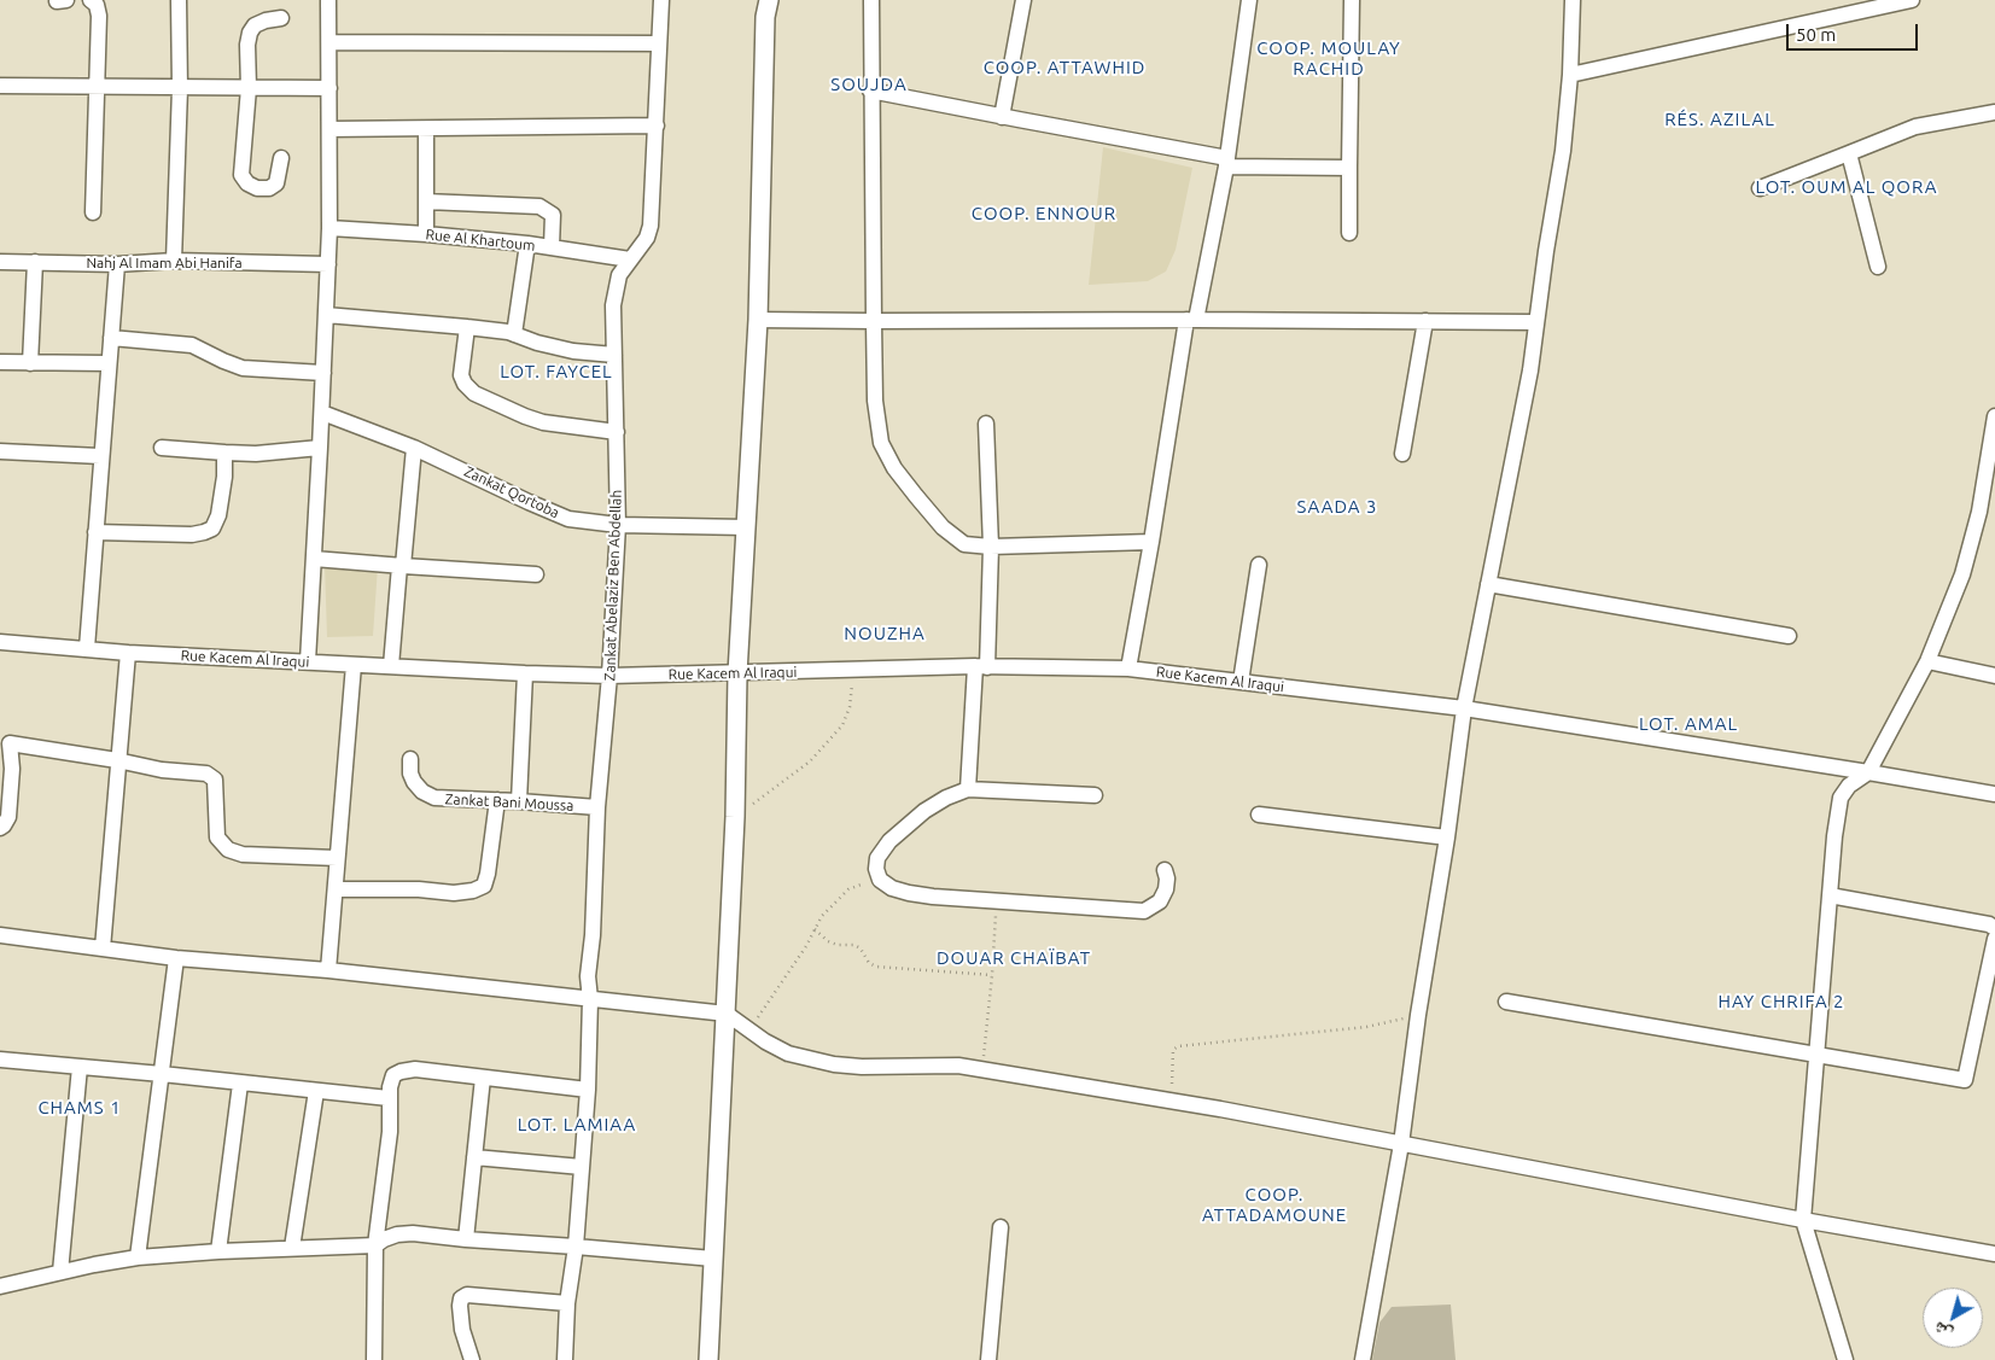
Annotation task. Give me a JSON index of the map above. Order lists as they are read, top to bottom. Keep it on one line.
{"streets":{"street":["Rue Al Khartoum","Nahj Al Imam Abi Hanifa","Zankat Qortoba","Zankat Abelaziz Ben Abdellah","Rue Kacem Al Iraqui","Zankat Bani Moussa"]},"crossings":[["Rue Al Khartoum","Zankat Abelaziz Ben Abdellah"],["Zankat Qortoba","Zankat Abelaziz Ben Abdellah"],["Zankat Abelaziz Ben Abdellah","Rue Kacem Al Iraqui"],["Zankat Abelaziz Ben Abdellah","Zankat Bani Moussa"]],"districts":["COOP. MOULAY RACHID","COOP. ATTAWHID","SOUJDA","RÉS. AZILAL","LOT. OUM AL QORA","COOP. ENNOUR","LOT. FAYCEL","SAADA 3","NOUZHA","LOT. AMAL","DOUAR CHAÏBAT","HAY CHRIFA 2","CHAMS 1","LOT. LAMIAA","COOP. ATTADAMOUNE"],"scale_bar":"50 m","north":"bottom left"}
